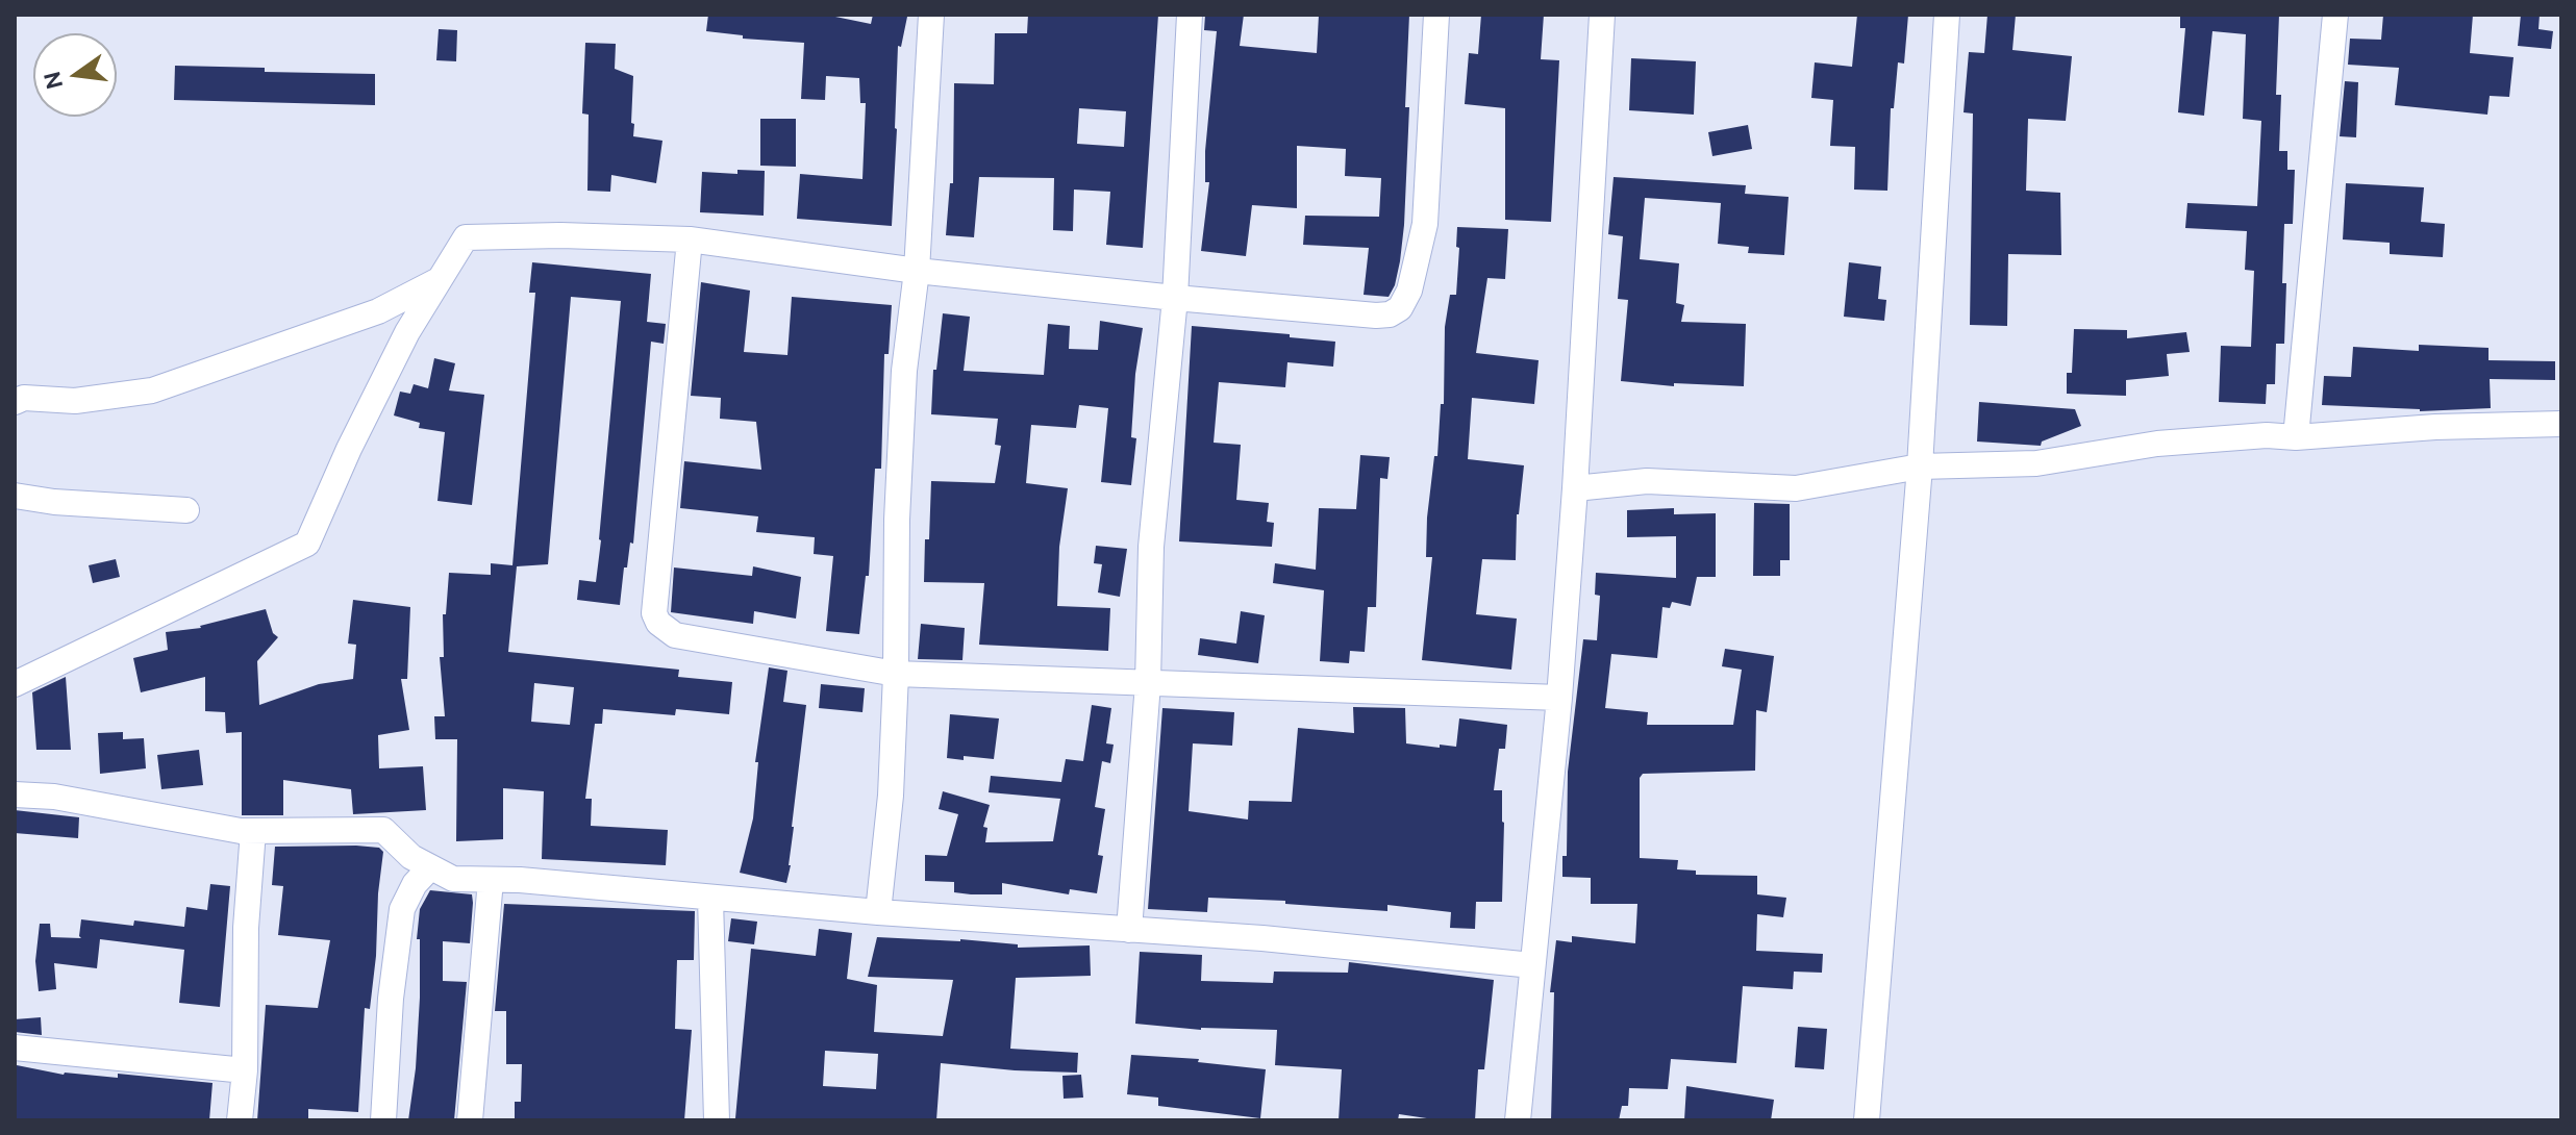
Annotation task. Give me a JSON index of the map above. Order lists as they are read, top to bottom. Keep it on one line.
{"north":"left"}
